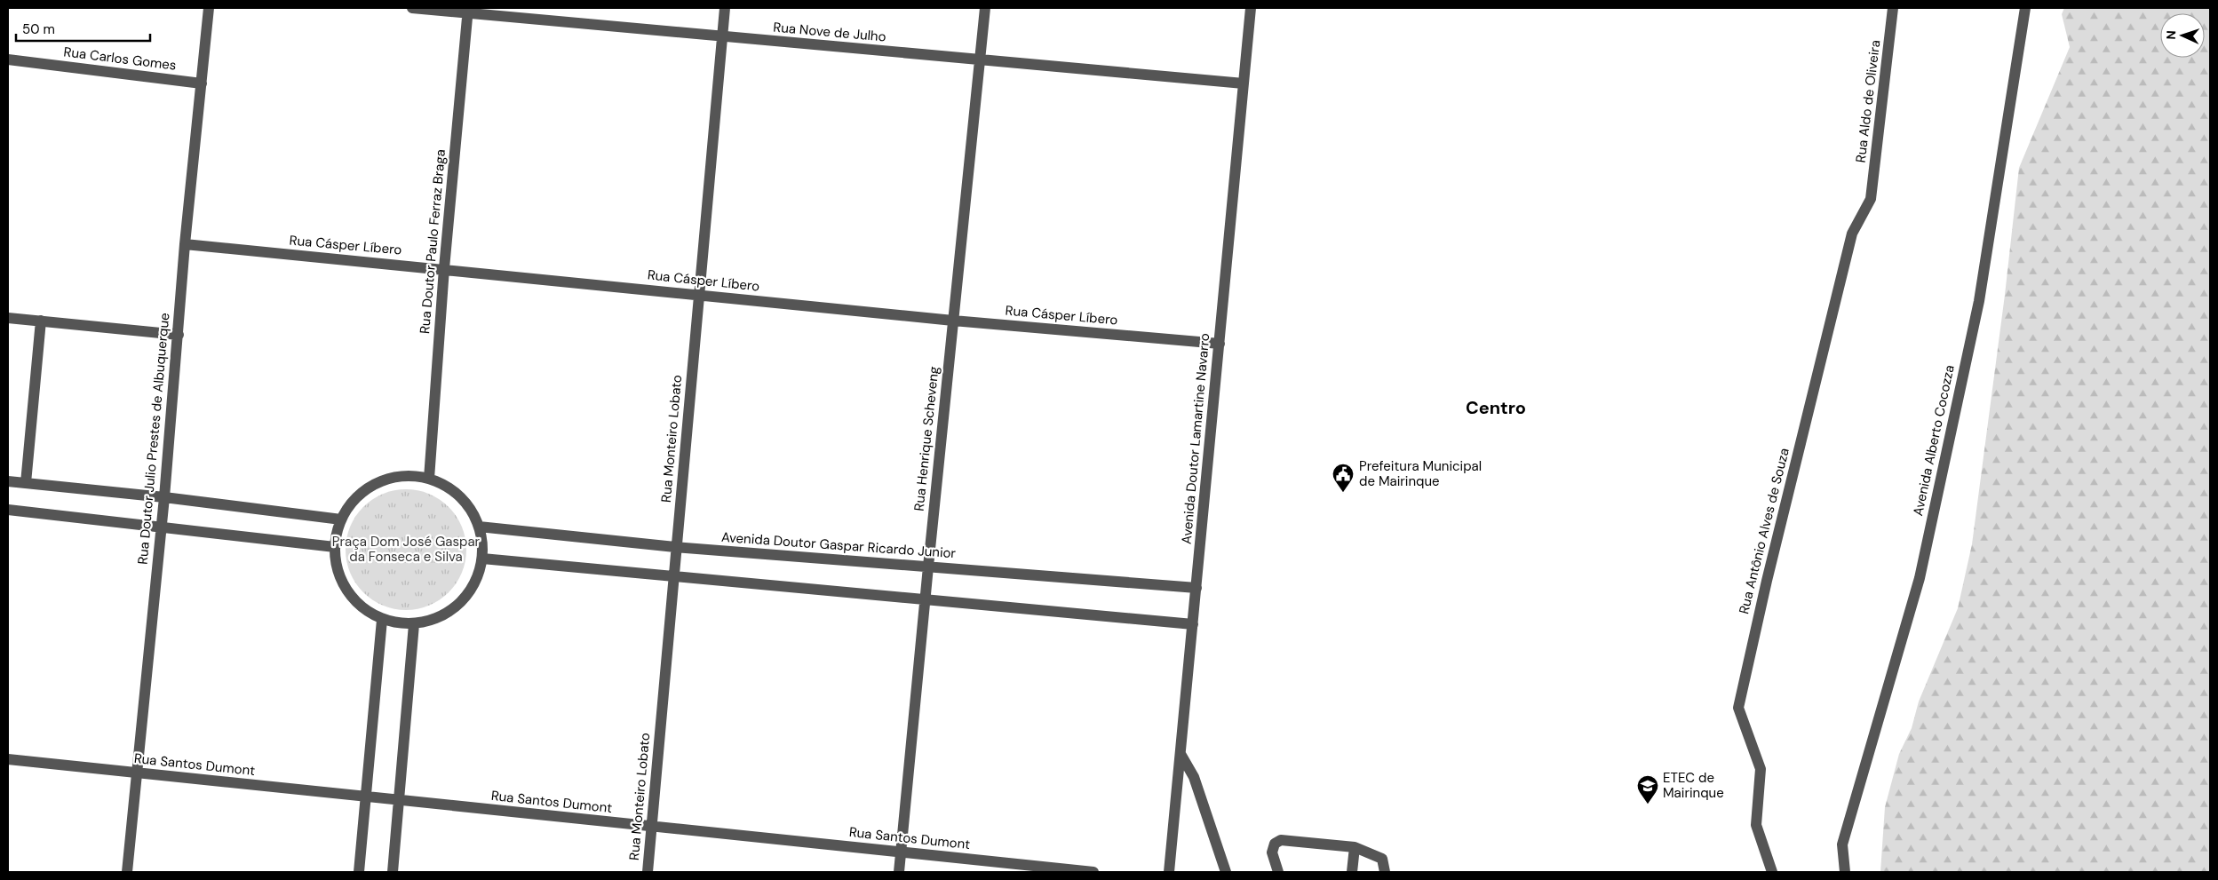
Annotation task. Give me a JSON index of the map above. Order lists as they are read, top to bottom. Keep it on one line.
{"streets":{"street":["Rua Nove de Julho","Rua Carlos Gomes","Rua Aldo de Oliveira","Rua Doutor Paulo Ferraz Braga","Rua Cásper Líbero","Rua Doutor Julio Prestes de Albuquerque","Rua Monteiro Lobato","Rua Henrique Scheveng","Avenida Doutor Lamartine Navarro","Avenida Alberto Cocozza","Rua Antônio Alves de Souza","Avenida Doutor Gaspar Ricardo Junior","Rua Santos Dumont"]},"crossings":[["Rua Nove de Julho","Rua Doutor Paulo Ferraz Braga"],["Rua Nove de Julho","Rua Monteiro Lobato"],["Rua Nove de Julho","Rua Henrique Scheveng"],["Rua Nove de Julho","Avenida Doutor Lamartine Navarro"],["Rua Carlos Gomes","Rua Doutor Julio Prestes de Albuquerque"],["Rua Aldo de Oliveira","Rua Antônio Alves de Souza"],["Rua Doutor Paulo Ferraz Braga","Rua Cásper Líbero"],["Rua Doutor Paulo Ferraz Braga","Avenida Doutor Gaspar Ricardo Junior"],["Rua Cásper Líbero","Rua Doutor Julio Prestes de Albuquerque"],["Rua Cásper Líbero","Rua Monteiro Lobato"],["Rua Cásper Líbero","Rua Henrique Scheveng"],["Rua Cásper Líbero","Avenida Doutor Lamartine Navarro"],["Rua Doutor Julio Prestes de Albuquerque","Rua Santos Dumont"],["Rua Monteiro Lobato","Avenida Doutor Gaspar Ricardo Junior"],["Rua Monteiro Lobato","Rua Santos Dumont"],["Rua Henrique Scheveng","Avenida Doutor Gaspar Ricardo Junior"],["Rua Henrique Scheveng","Rua Santos Dumont"],["Avenida Doutor Lamartine Navarro","Avenida Doutor Gaspar Ricardo Junior"]],"districts":["Centro"],"parks":["Praça Dom José Gaspar da Fonseca e Silva"],"places":{"public building":["Prefeitura Municipal de Mairinque"],"school or university":["ETEC de Mairinque"]},"scale_bar":"50 m","north":"left"}
